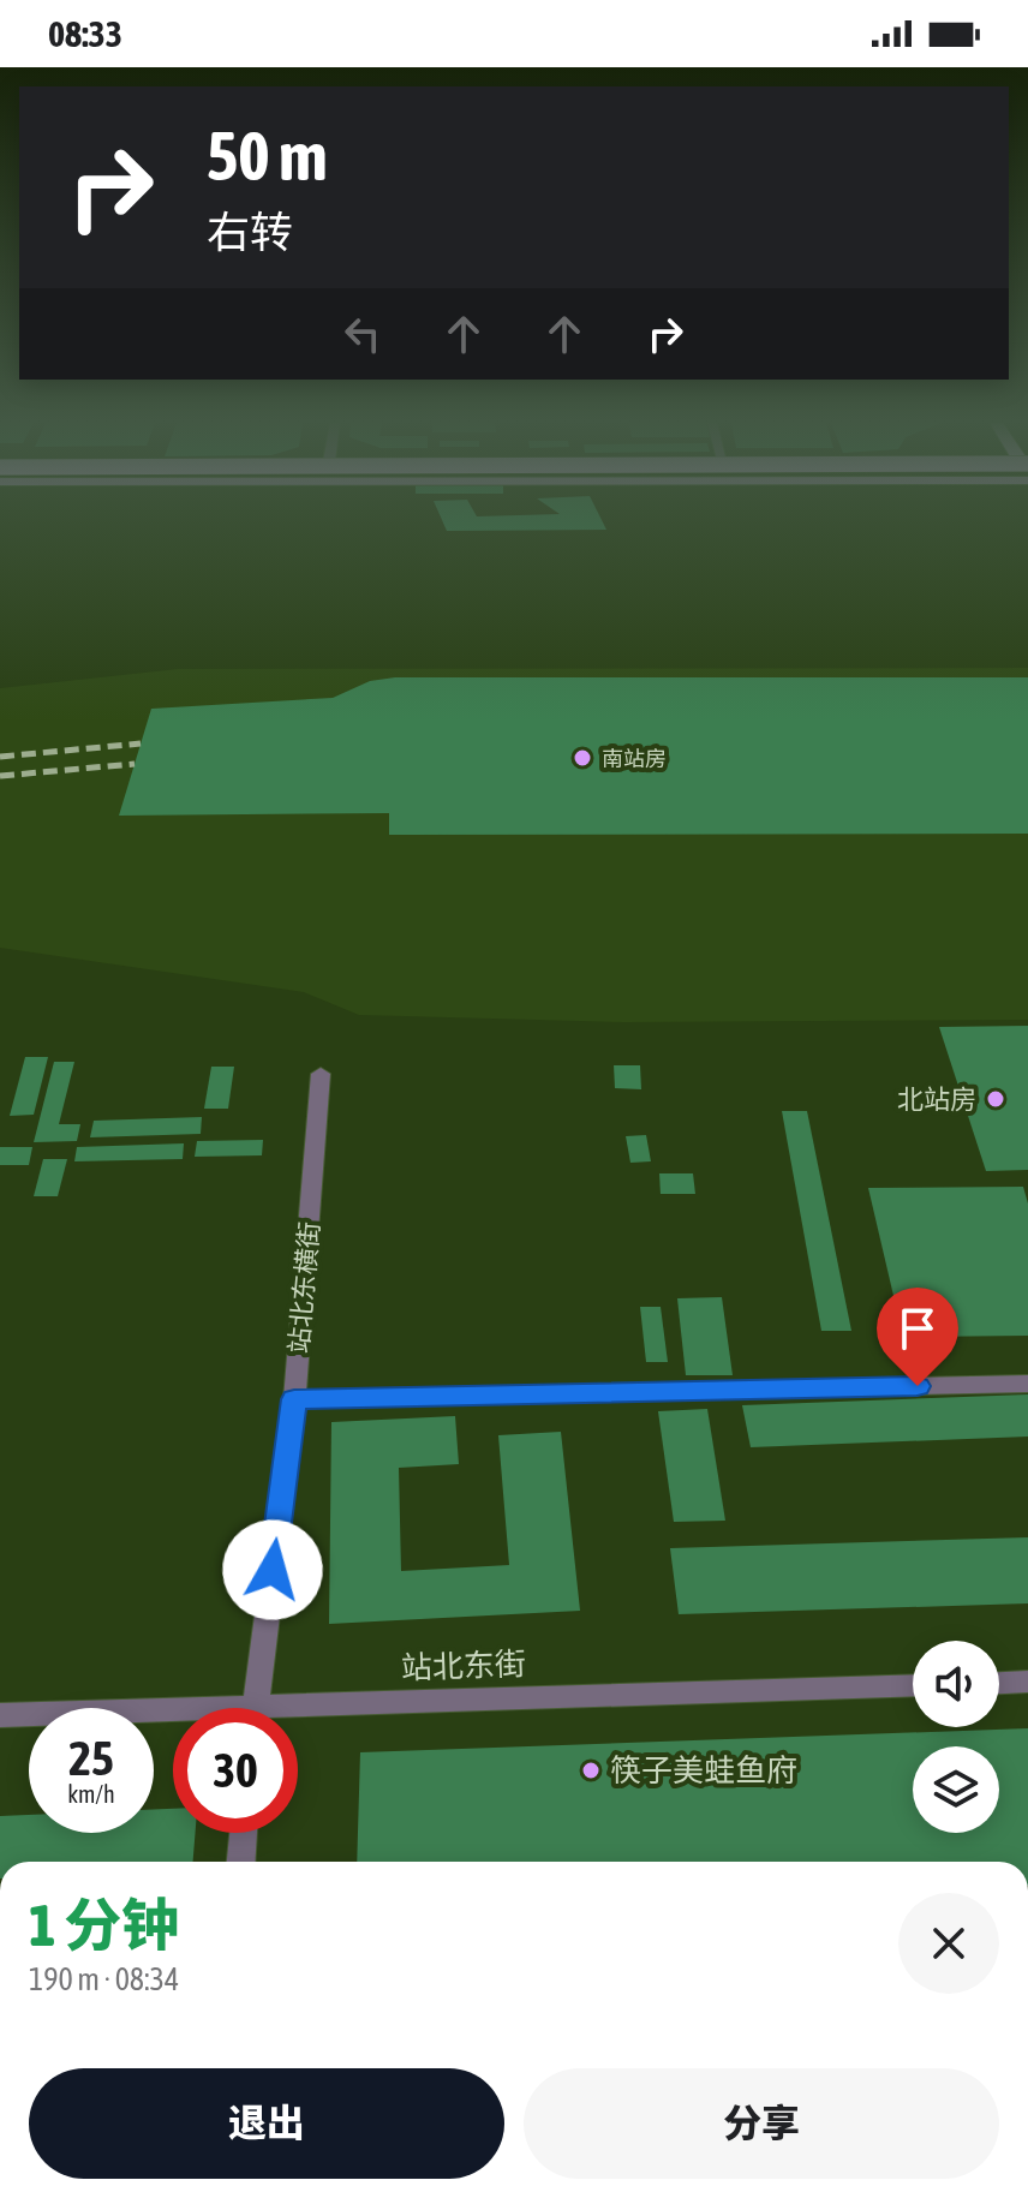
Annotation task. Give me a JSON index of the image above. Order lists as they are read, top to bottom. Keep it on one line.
{"streets":{"street":["站北东横街","站北东街"]},"places":["南站房","北站房","筷子美蛙鱼府"],"page":{"status":"08:33","turn":["50 m","右转"],"speed":"25 km/h","limit":"30","heading":["1 分钟","190 m · 08:34"],"buttons":["退出","分享"]}}
